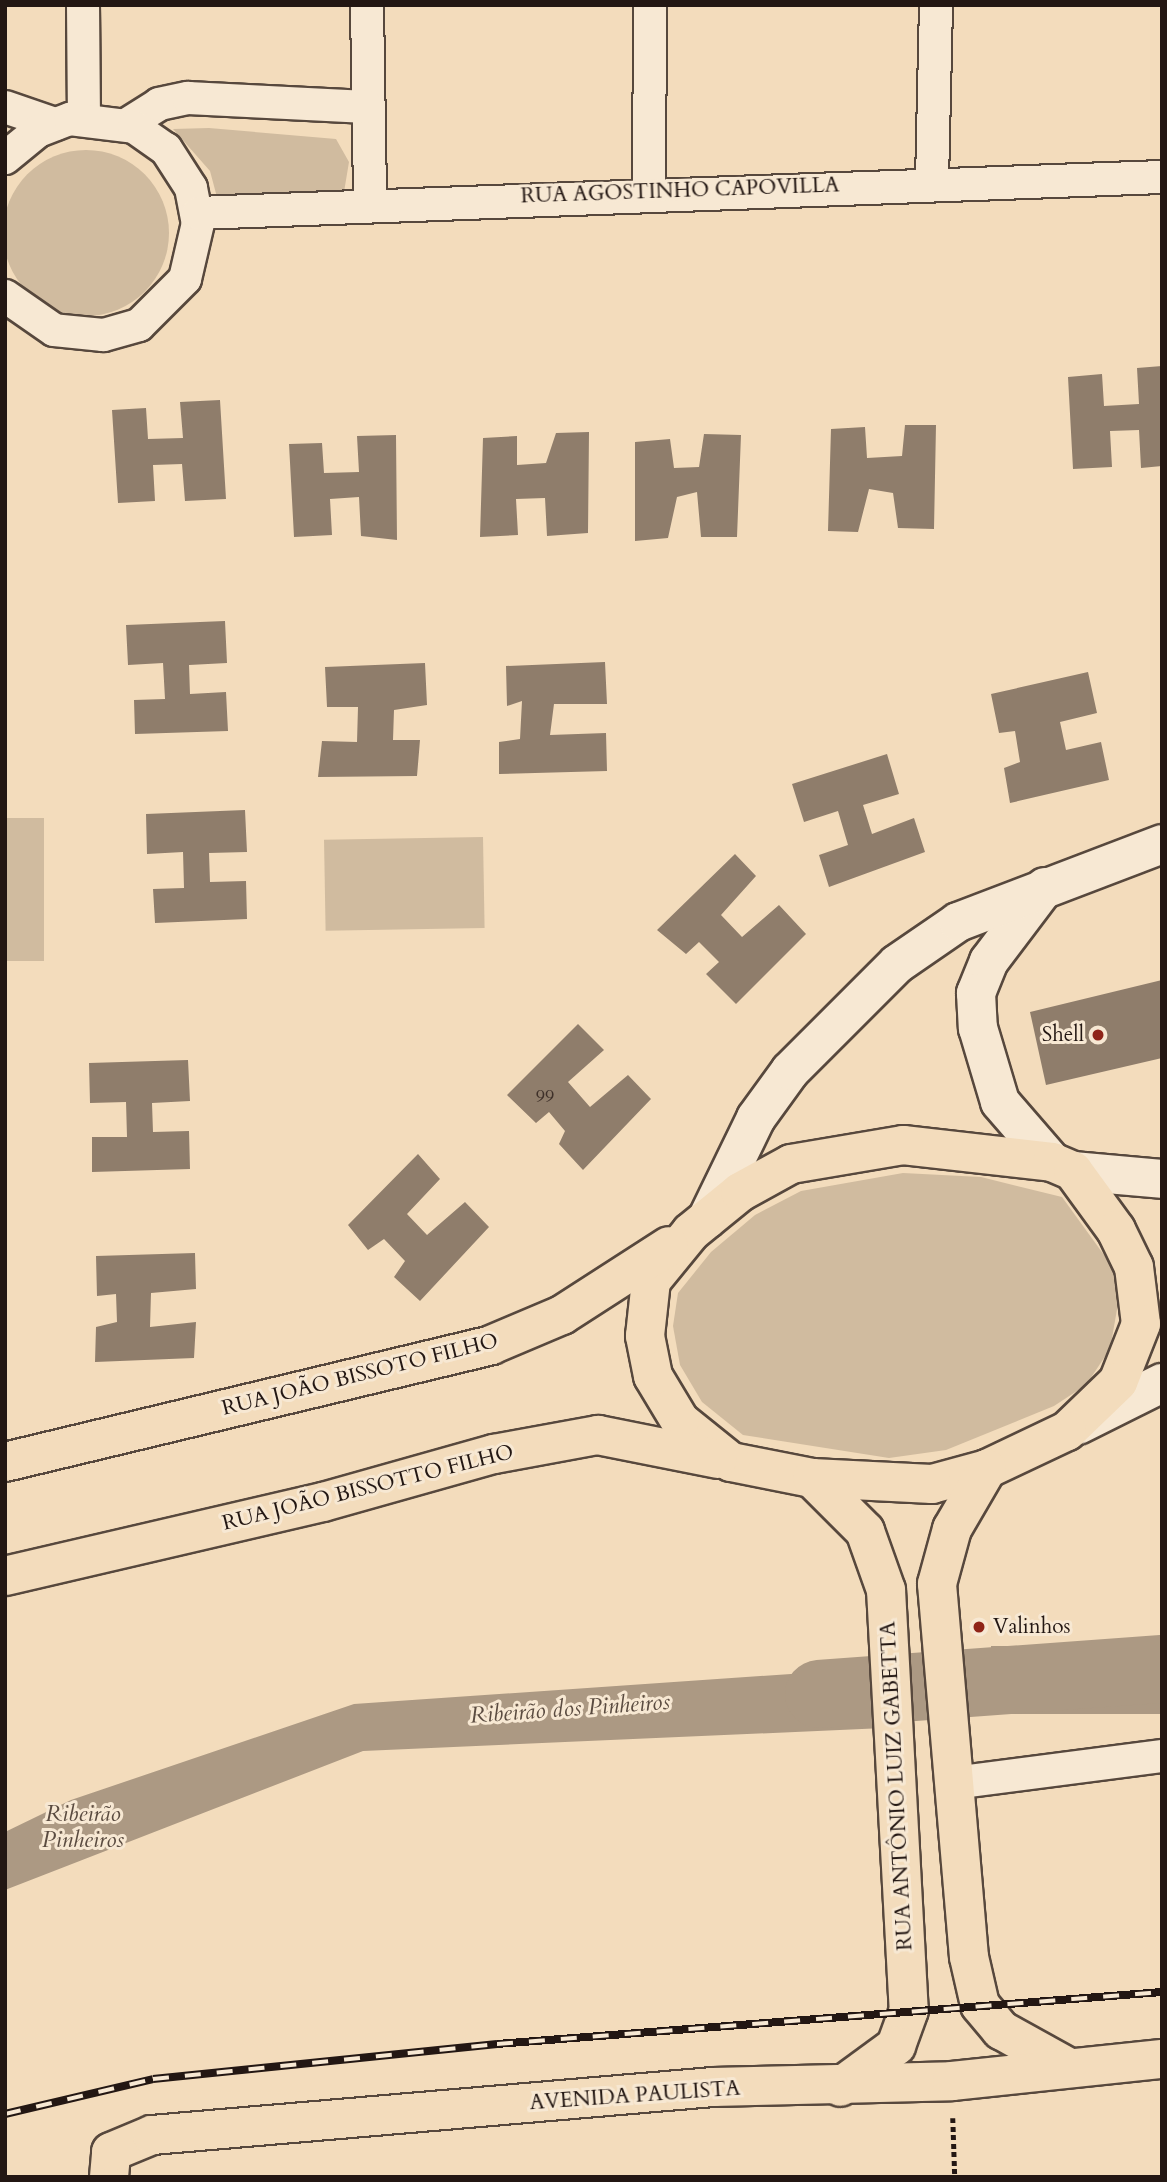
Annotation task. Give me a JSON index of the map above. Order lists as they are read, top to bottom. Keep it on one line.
{"streets":{"main road":["RUA JOÃO BISSOTO FILHO","RUA JOÃO BISSOTTO FILHO","RUA ANTÔNIO LUIZ GABETTA","AVENIDA PAULISTA"],"street":["RUA AGOSTINHO CAPOVILLA"]},"crossings":[["RUA JOÃO BISSOTO FILHO","RUA JOÃO BISSOTTO FILHO"],["RUA JOÃO BISSOTO FILHO","RUA ANTÔNIO LUIZ GABETTA"],["RUA ANTÔNIO LUIZ GABETTA","AVENIDA PAULISTA"]],"water":["Ribeirão dos Pinheiros","Ribeirão Pinheiros"],"places":["Shell","Valinhos"],"house_numbers":["99"]}
